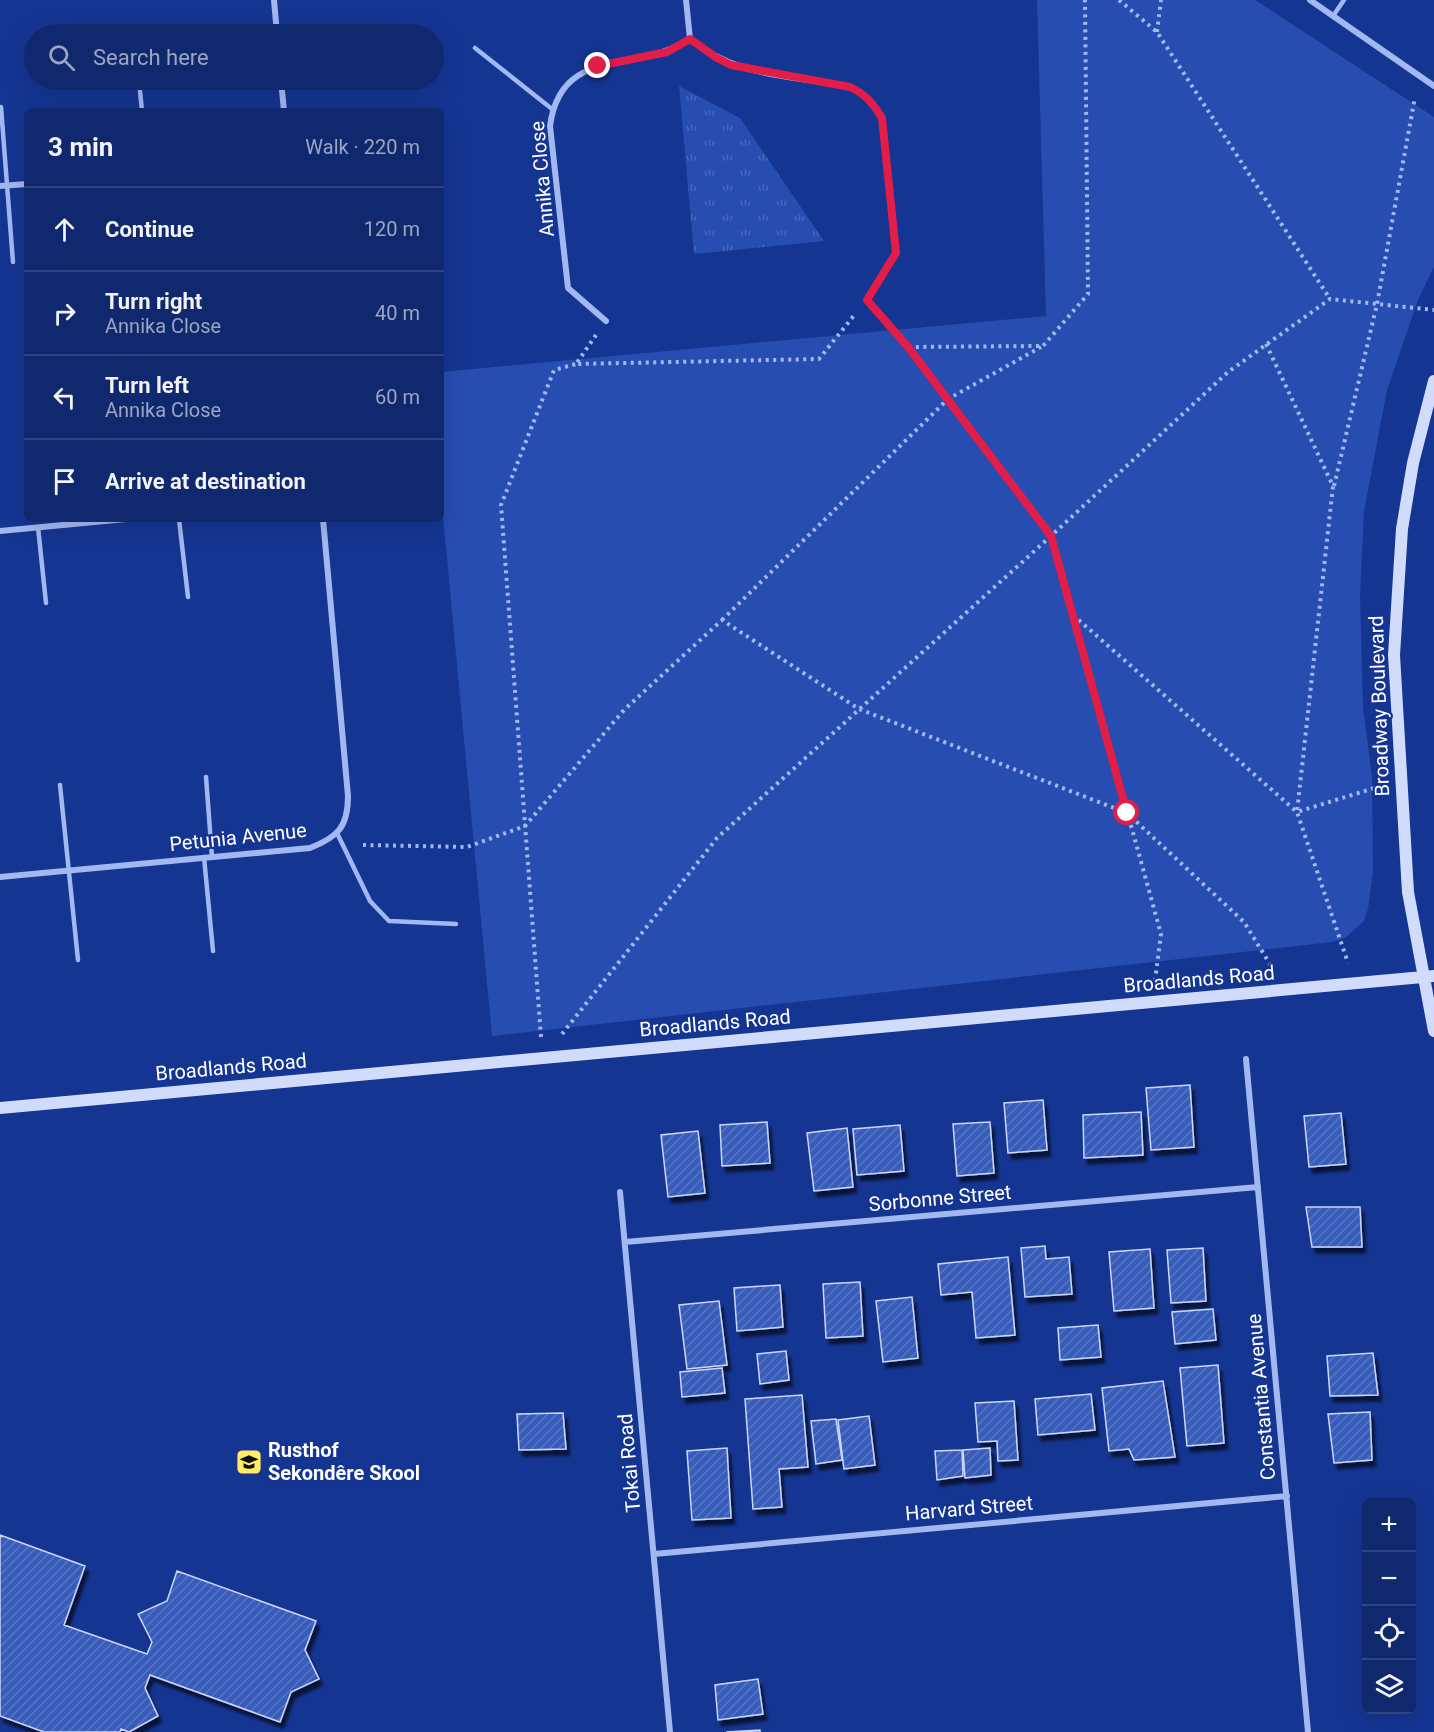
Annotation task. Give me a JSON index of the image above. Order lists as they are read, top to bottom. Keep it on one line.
{"streets":{"main road":["Broadway Boulevard","Broadlands Road"],"street":["Annika Close","Petunia Avenue","Sorbonne Street","Constantia Avenue","Tokai Road","Harvard Street"]},"crossings":[["Broadway Boulevard","Broadlands Road"],["Sorbonne Street","Constantia Avenue"],["Sorbonne Street","Tokai Road"],["Constantia Avenue","Harvard Street"],["Tokai Road","Harvard Street"]],"places":{"school or university":["Rusthof Sekondêre Skool"]},"page":{"search":"Search here","heading":["3 min","Walk · 220 m"],"list":[["Continue","120 m"],["Turn right","Annika Close","40 m"],["Turn left","Annika Close","60 m"],"Arrive at destination"],"map_buttons":["+","−"]}}
